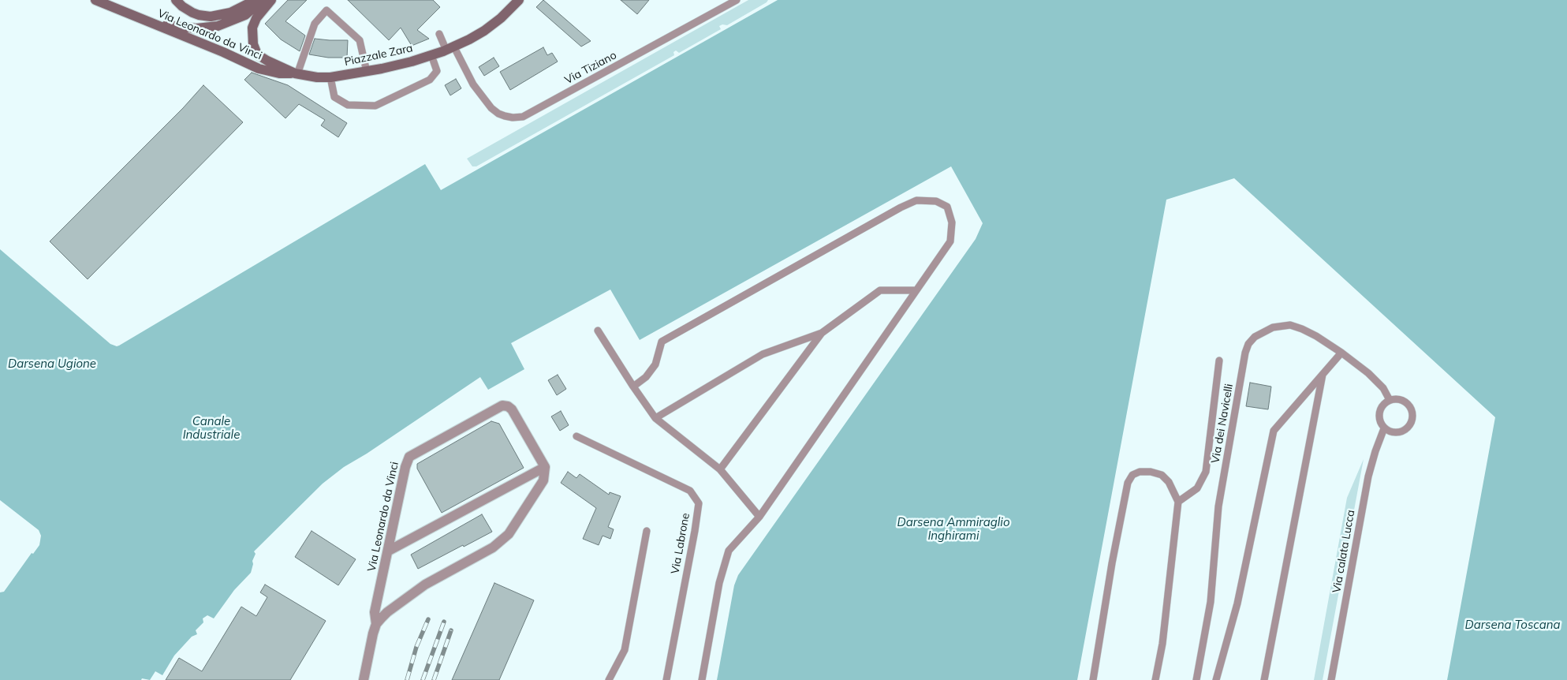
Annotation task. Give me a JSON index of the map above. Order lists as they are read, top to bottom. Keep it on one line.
{"streets":{"main road":["Via Leonardo da Vinci","Piazzale Zara"],"lane":["Via Tiziano","Via dei Navicelli","Via Labrone","Via calata Lucca"]},"crossings":[["Via Leonardo da Vinci","Piazzale Zara"],["Piazzale Zara","Via Tiziano"],["Via dei Navicelli","Via calata Lucca"]],"water":["Darsena Ugione","Canale Industriale","Darsena Ammiraglio Inghirami","Darsena Toscana"]}
